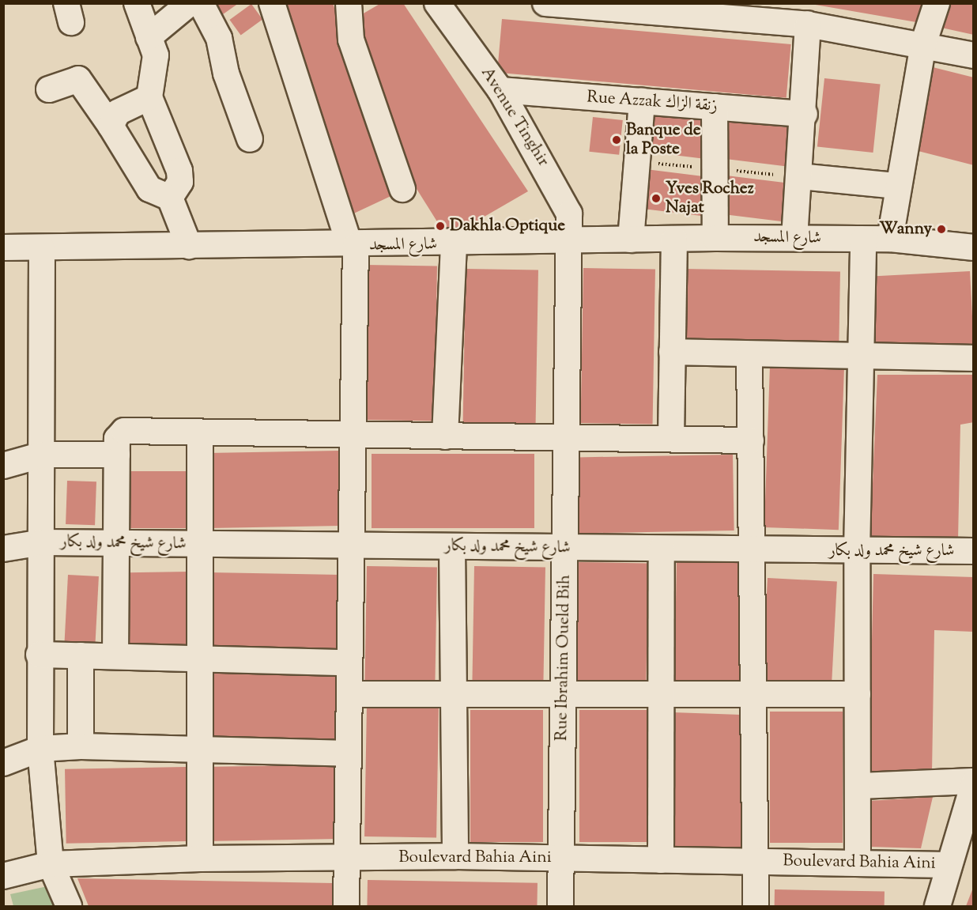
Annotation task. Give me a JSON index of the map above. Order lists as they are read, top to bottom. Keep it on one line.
{"streets":{"street":["Rue Azzak زنقة الزاك","Avenue Tinghir","شارع المسجد","شارع شيخ محمد ولد بكار","Rue Ibrahim Oueld Bih","Boulevard Bahia Aini"]},"crossings":[["Rue Azzak زنقة الزاك","Avenue Tinghir"],["Avenue Tinghir","شارع المسجد"],["Avenue Tinghir","Rue Ibrahim Oueld Bih"],["شارع المسجد","Rue Ibrahim Oueld Bih"],["شارع شيخ محمد ولد بكار","Rue Ibrahim Oueld Bih"],["Rue Ibrahim Oueld Bih","Boulevard Bahia Aini"]],"places":["Banque de la Poste","Yves Rochez Najat","Dakhla Optique","Wanny"]}
